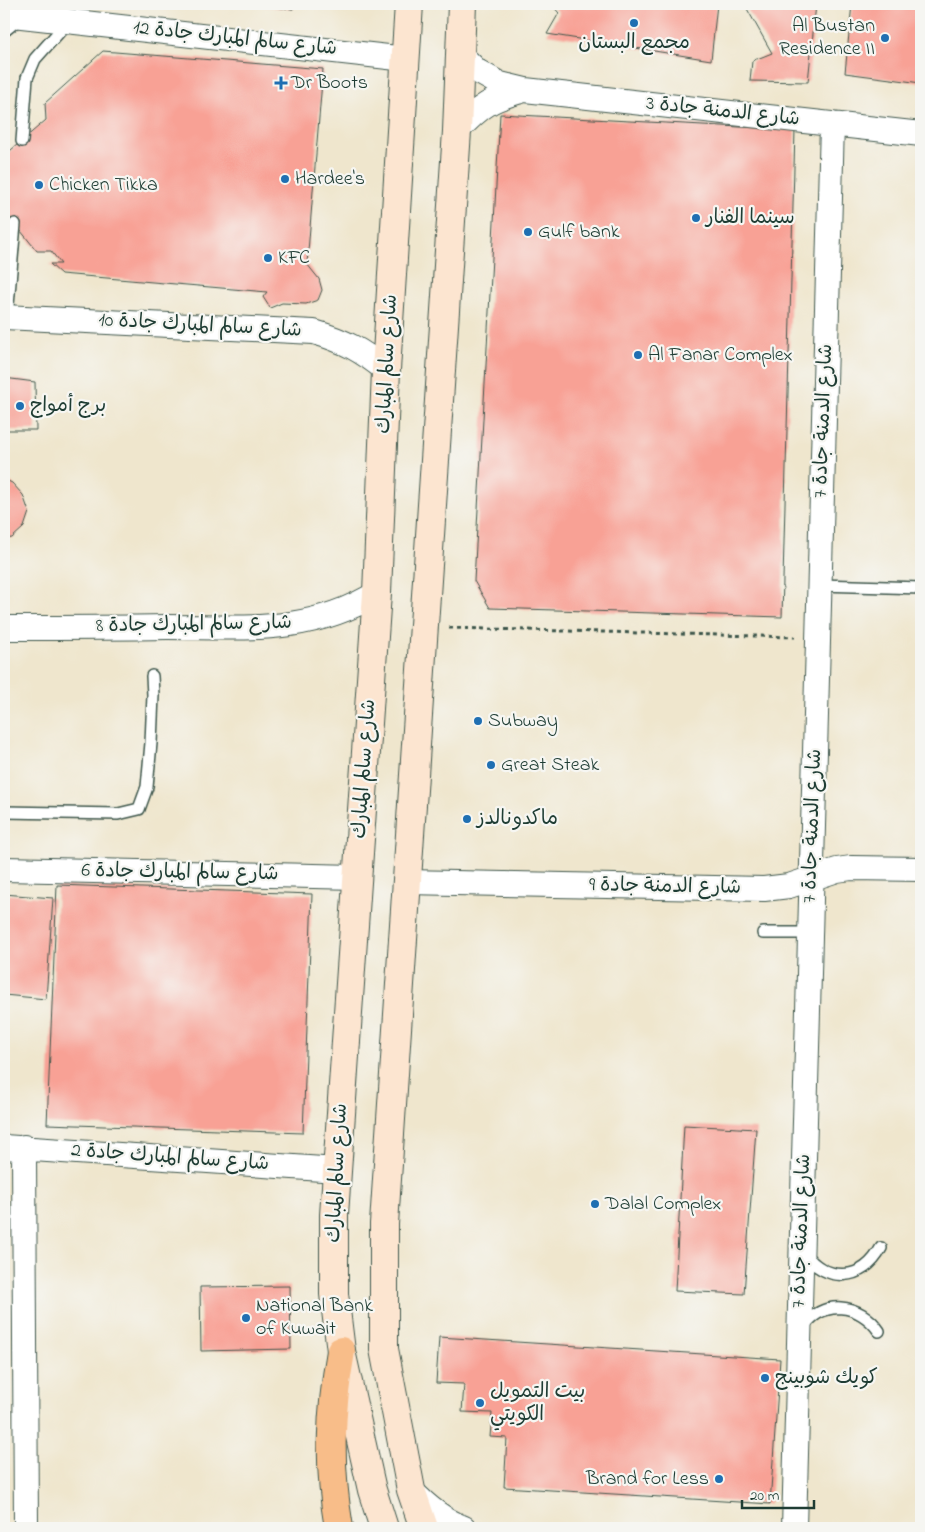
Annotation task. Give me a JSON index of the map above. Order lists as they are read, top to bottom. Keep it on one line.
{"streets":{"main road":["شارع سالم المبارك"],"street":["شارع سالم المبارك جادة 12","شارع الدمنة جادة 3","شارع سالم المبارك جادة 10","شارع الدمنة جادة 7","شارع سالم المبارك جادة 8","شارع سالم المبارك جادة 6","شارع الدمنة جادة 9","شارع سالم المبارك جادة 2"]},"crossings":[["شارع سالم المبارك جادة 12","شارع سالم المبارك"],["شارع الدمنة جادة 3","شارع الدمنة جادة 7"],["شارع سالم المبارك جادة 10","شارع سالم المبارك"],["شارع سالم المبارك","شارع سالم المبارك جادة 8"],["شارع سالم المبارك","شارع سالم المبارك جادة 6"],["شارع سالم المبارك","شارع سالم المبارك جادة 2"],["شارع الدمنة جادة 7","شارع الدمنة جادة 9"]],"places":{"other":["مجمع البستان","Al Bustan Residence II","Hardee's","Chicken Tikka","سينما الفنار","Gulf bank","KFC","Al Fanar Complex","برج أمواج","Subway","Great Steak","ماكدونالدز","Dalal Complex","National Bank of Kuwait","كويك شوبينج","بيت التمويل الكويتي","Brand for Less"],"health":["Dr Boots"]},"scale_bar":"20 m"}
